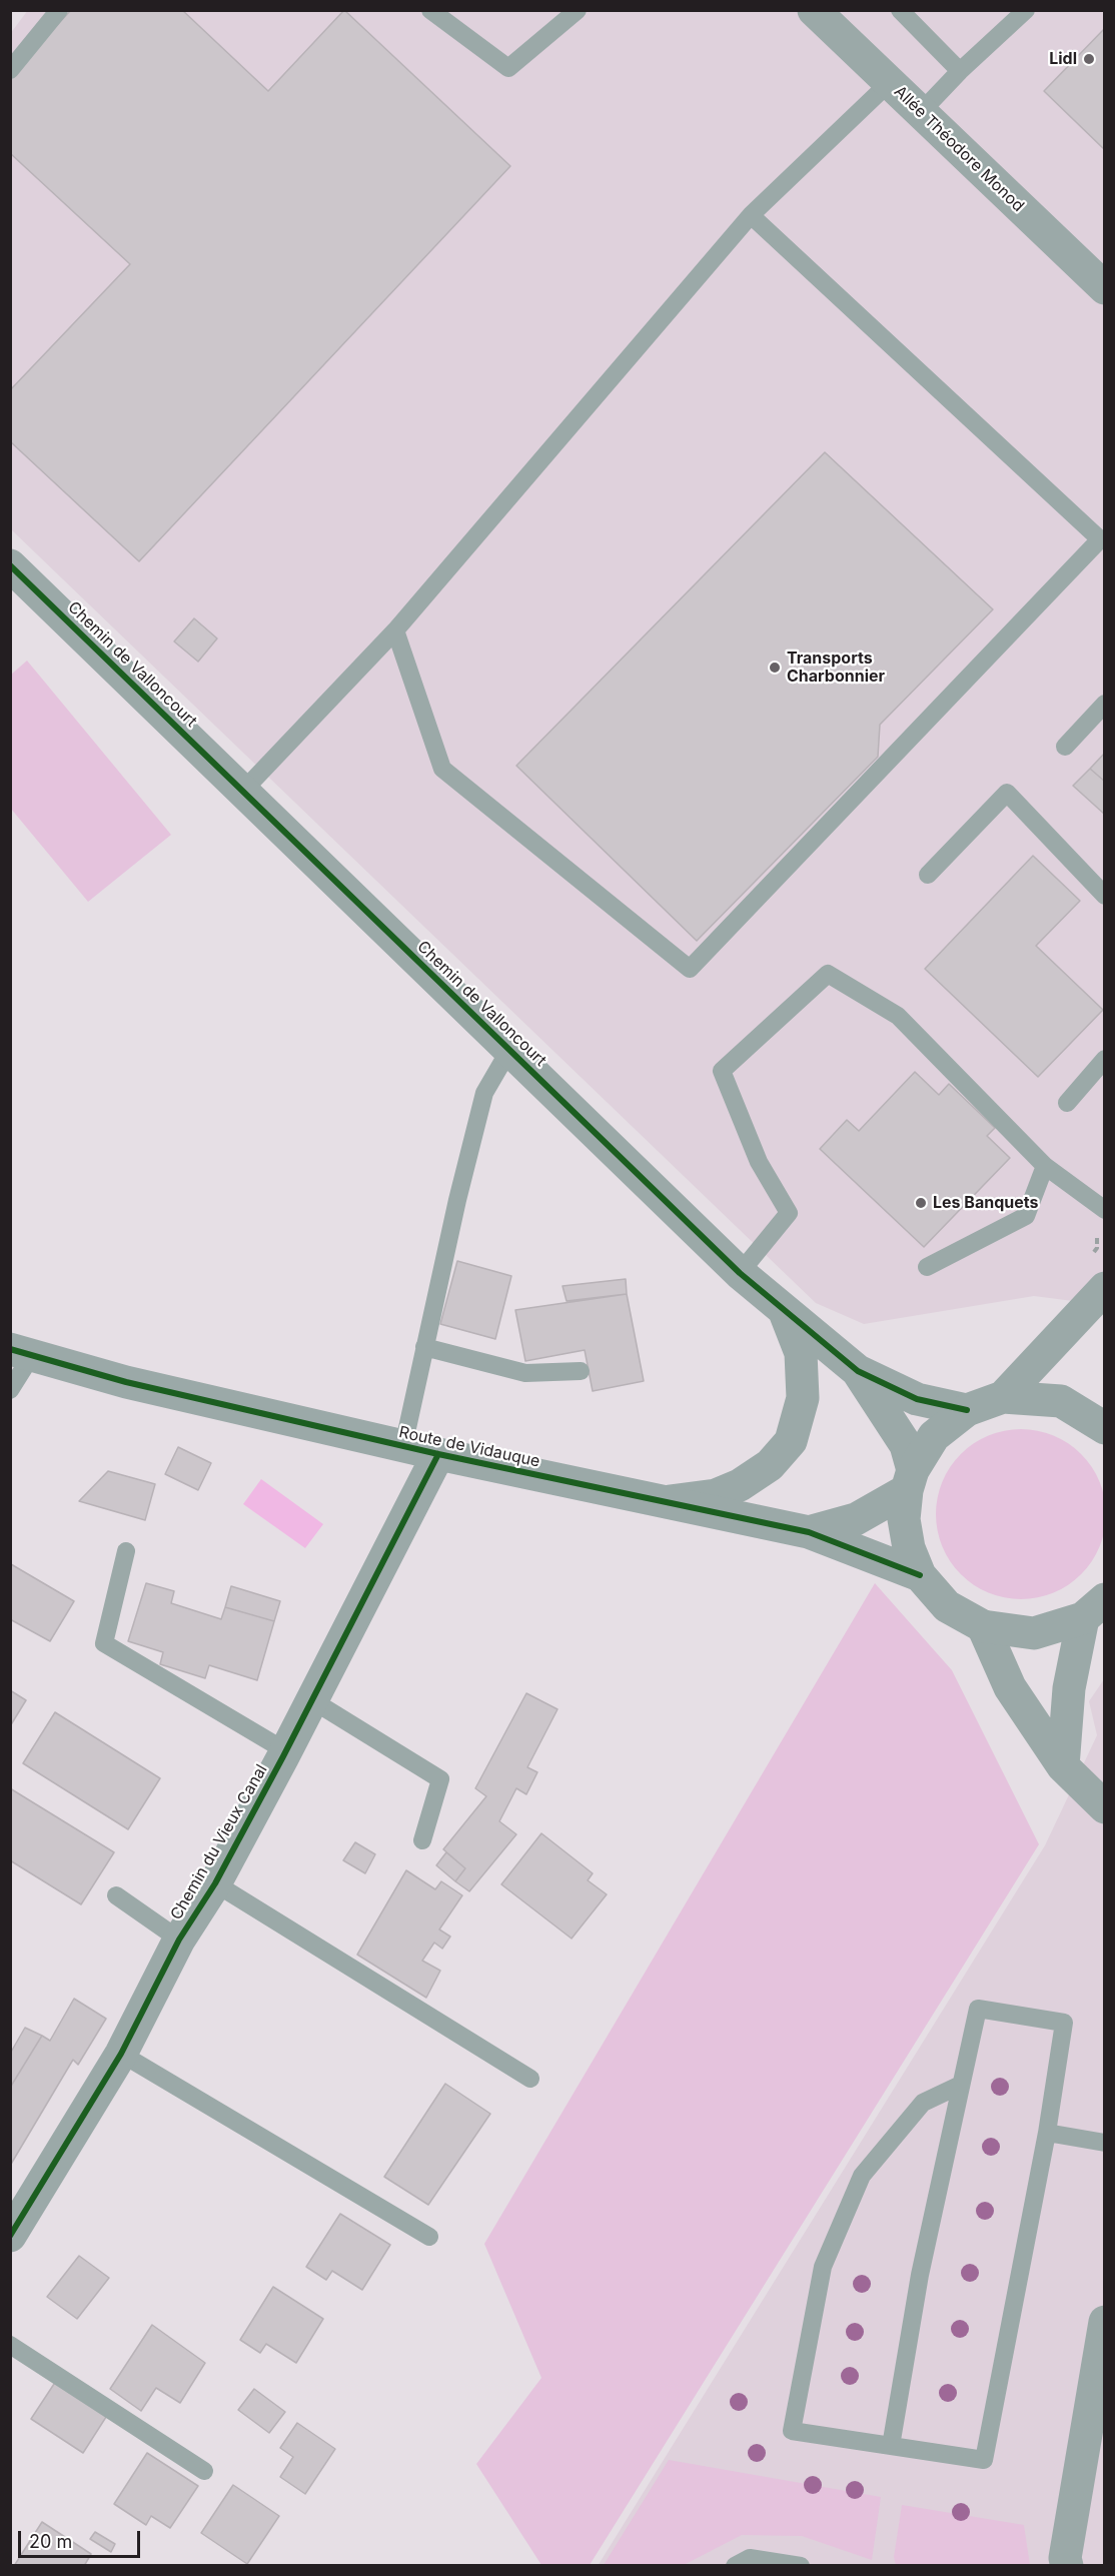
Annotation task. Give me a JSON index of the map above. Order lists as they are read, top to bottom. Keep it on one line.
{"streets":{"street":["Allée Théodore Monod","Chemin de Valloncourt","Route de Vidauque","Chemin du Vieux Canal"]},"crossings":[["Chemin de Valloncourt","Route de Vidauque"],["Route de Vidauque","Chemin du Vieux Canal"]],"places":["Lidl","Transports Charbonnier","Les Banquets"],"scale_bar":"20 m"}
